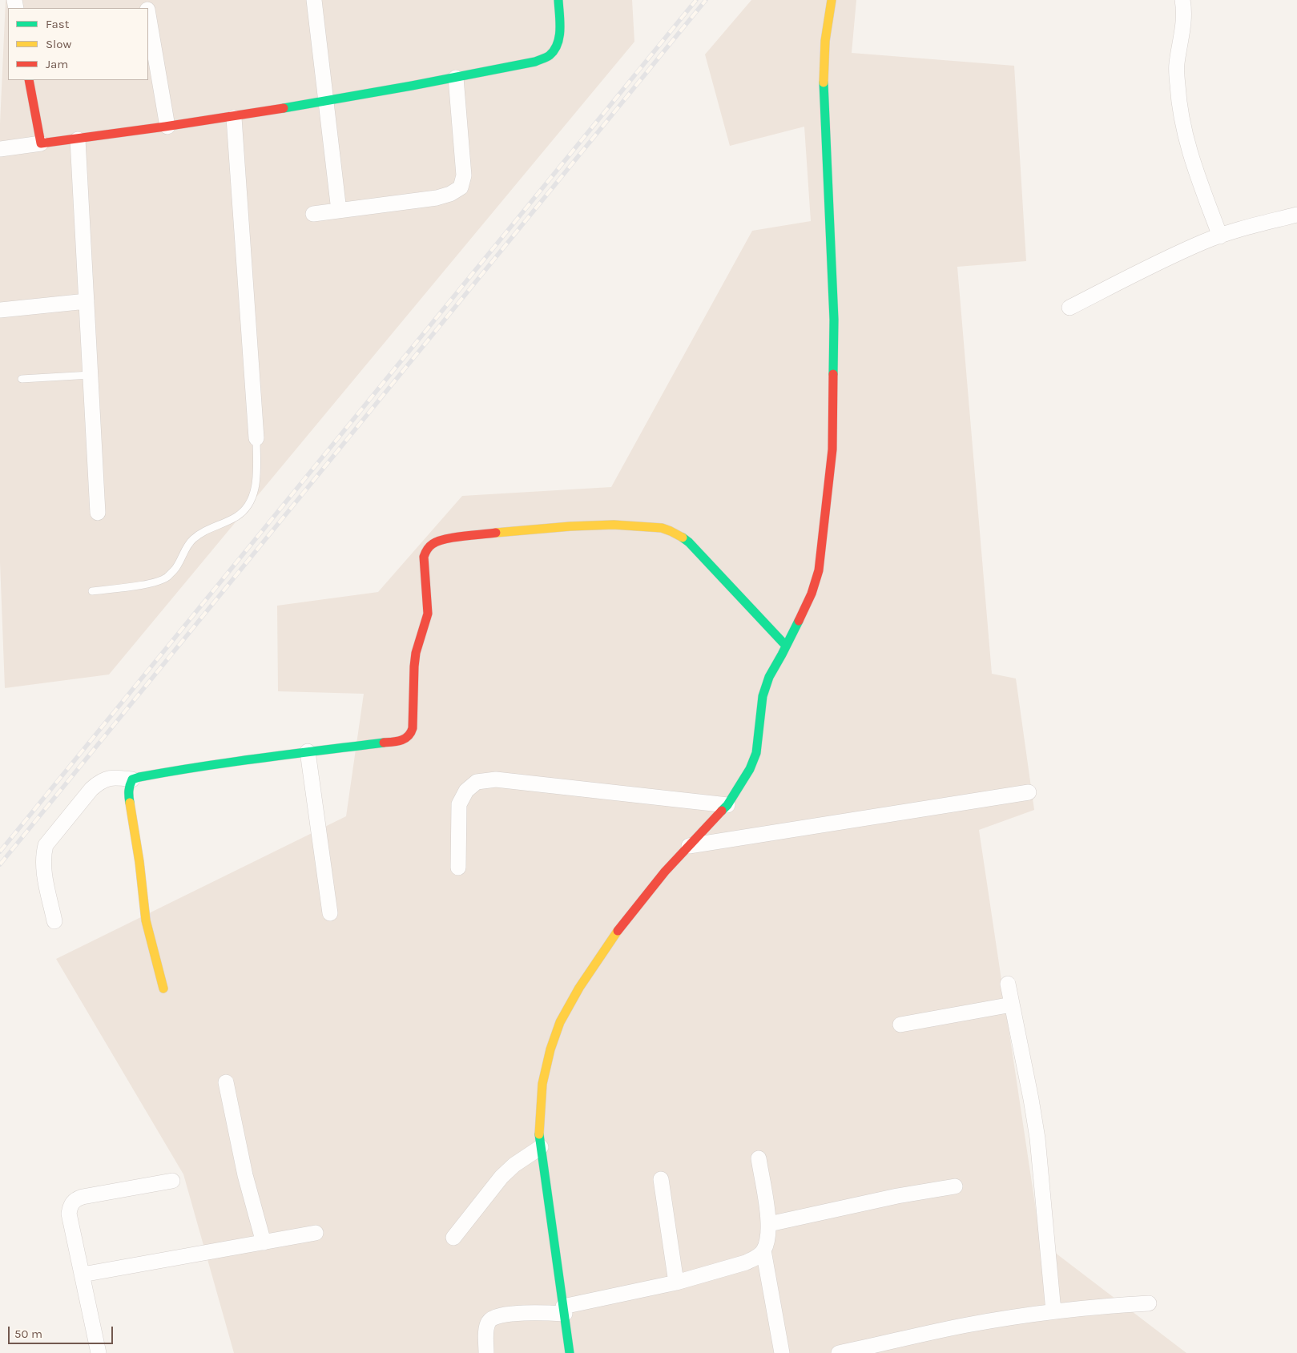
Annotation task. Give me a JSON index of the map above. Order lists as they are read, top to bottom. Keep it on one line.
{"legend":["Fast","Slow","Jam"],"scale_bar":"50 m"}
